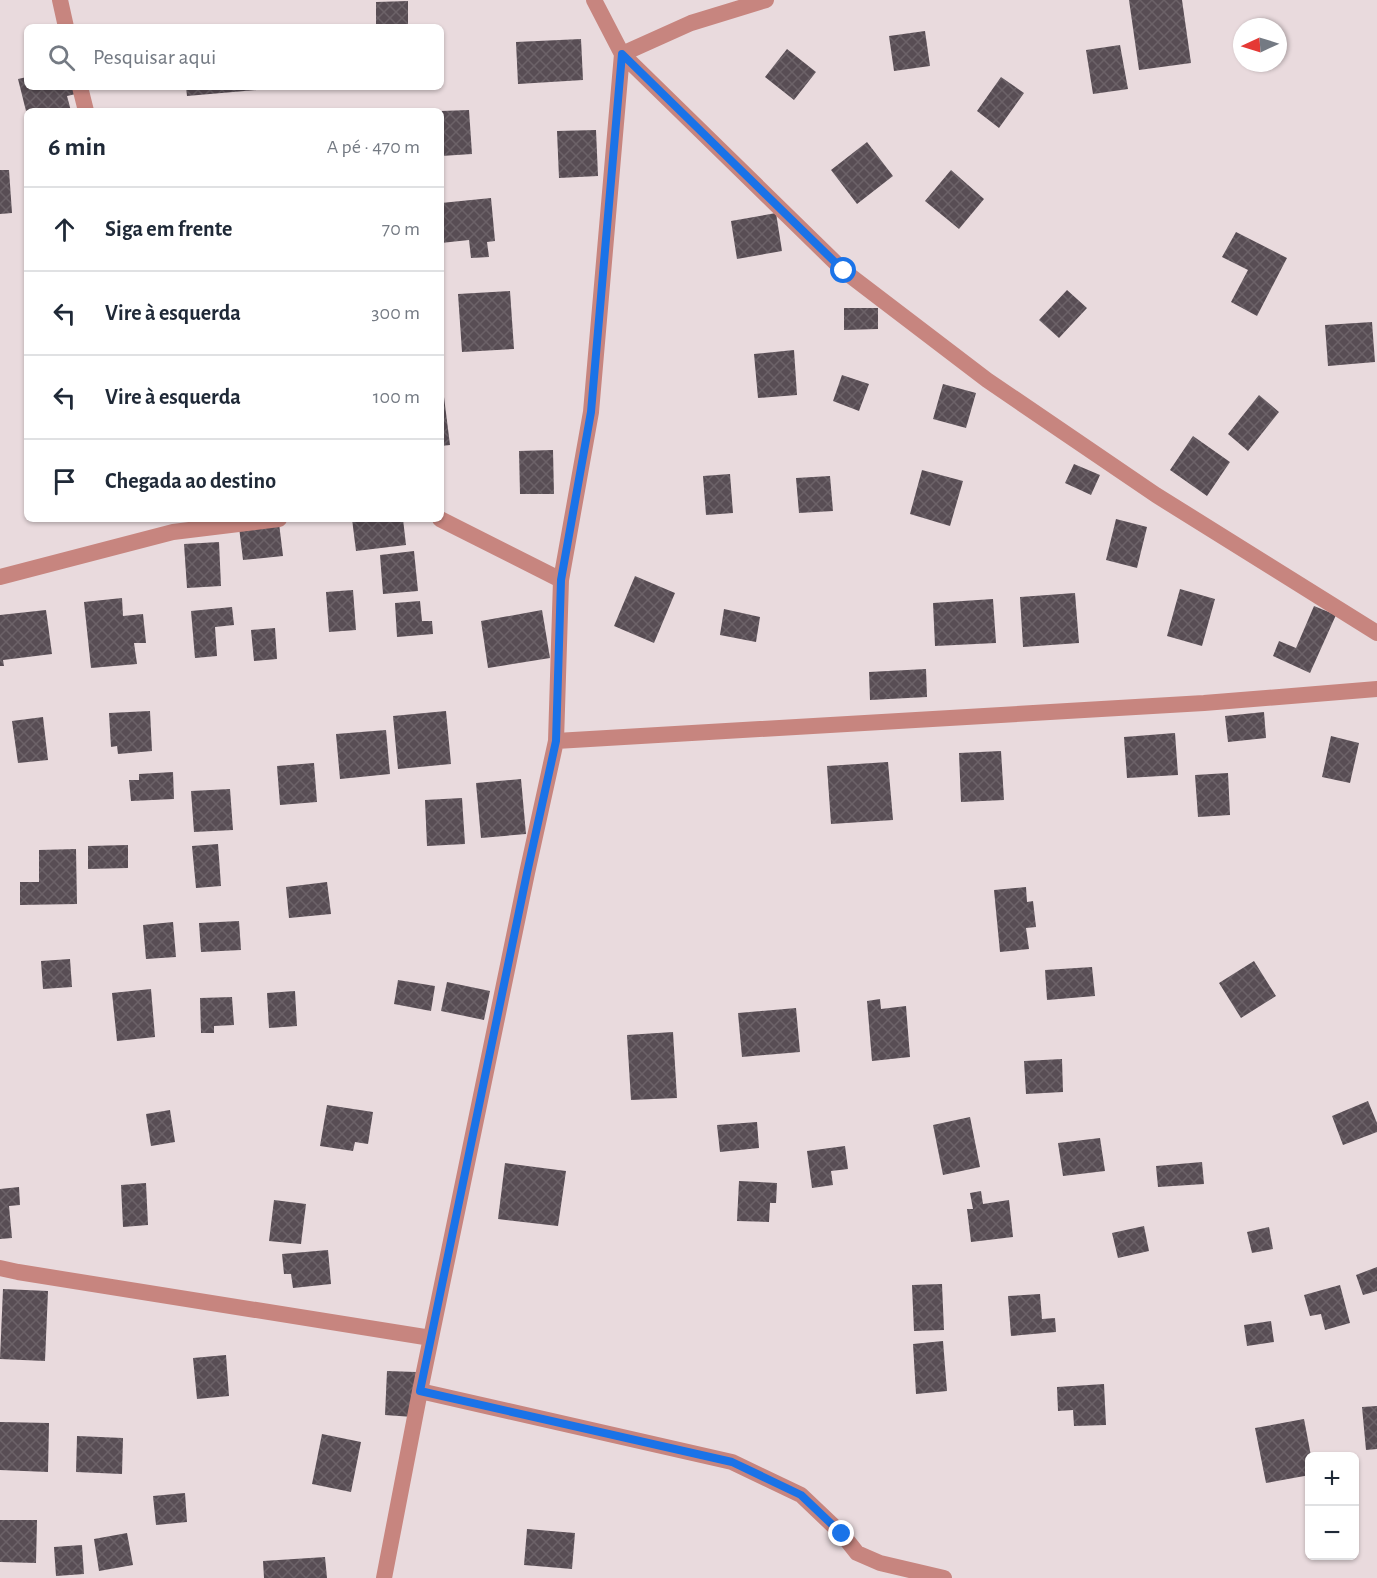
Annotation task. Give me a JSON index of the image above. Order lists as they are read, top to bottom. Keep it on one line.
{"north":"left","page":{"search":"Pesquisar aqui","heading":["6 min","A pé · 470 m"],"list":[["Siga em frente","70 m"],["Vire à esquerda","300 m"],["Vire à esquerda","100 m"],"Chegada ao destino"],"map_buttons":["+","−"]}}
